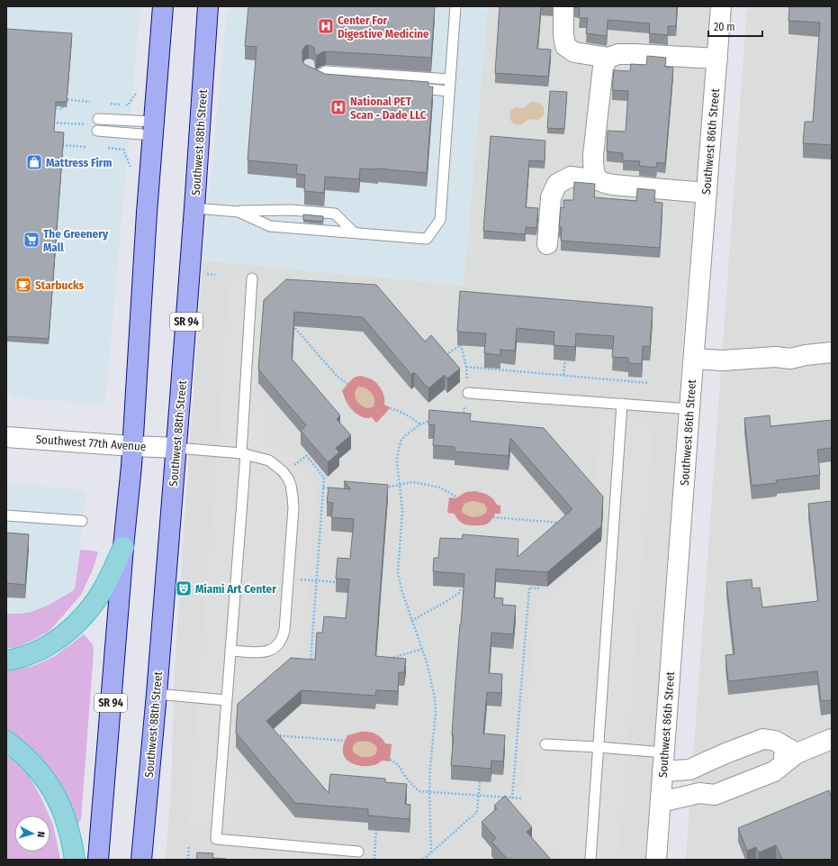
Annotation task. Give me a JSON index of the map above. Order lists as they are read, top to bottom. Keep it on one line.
{"streets":{"main road":["Southwest 88th Street","SR 94"],"street":["Southwest 86th Street","Southwest 77th Avenue"]},"crossings":[["Southwest 88th Street","Southwest 77th Avenue"],["SR 94","Southwest 77th Avenue"]],"places":{"hospital":["Center For Digestive Medicine","National PET Scan - Dade LLC"],"shop":["Mattress Firm"],"supermarket":["The Greenery Mall"],"cafe":["Starbucks"],"theatre":["Miami Art Center"]},"scale_bar":"20 m","north":"right"}
